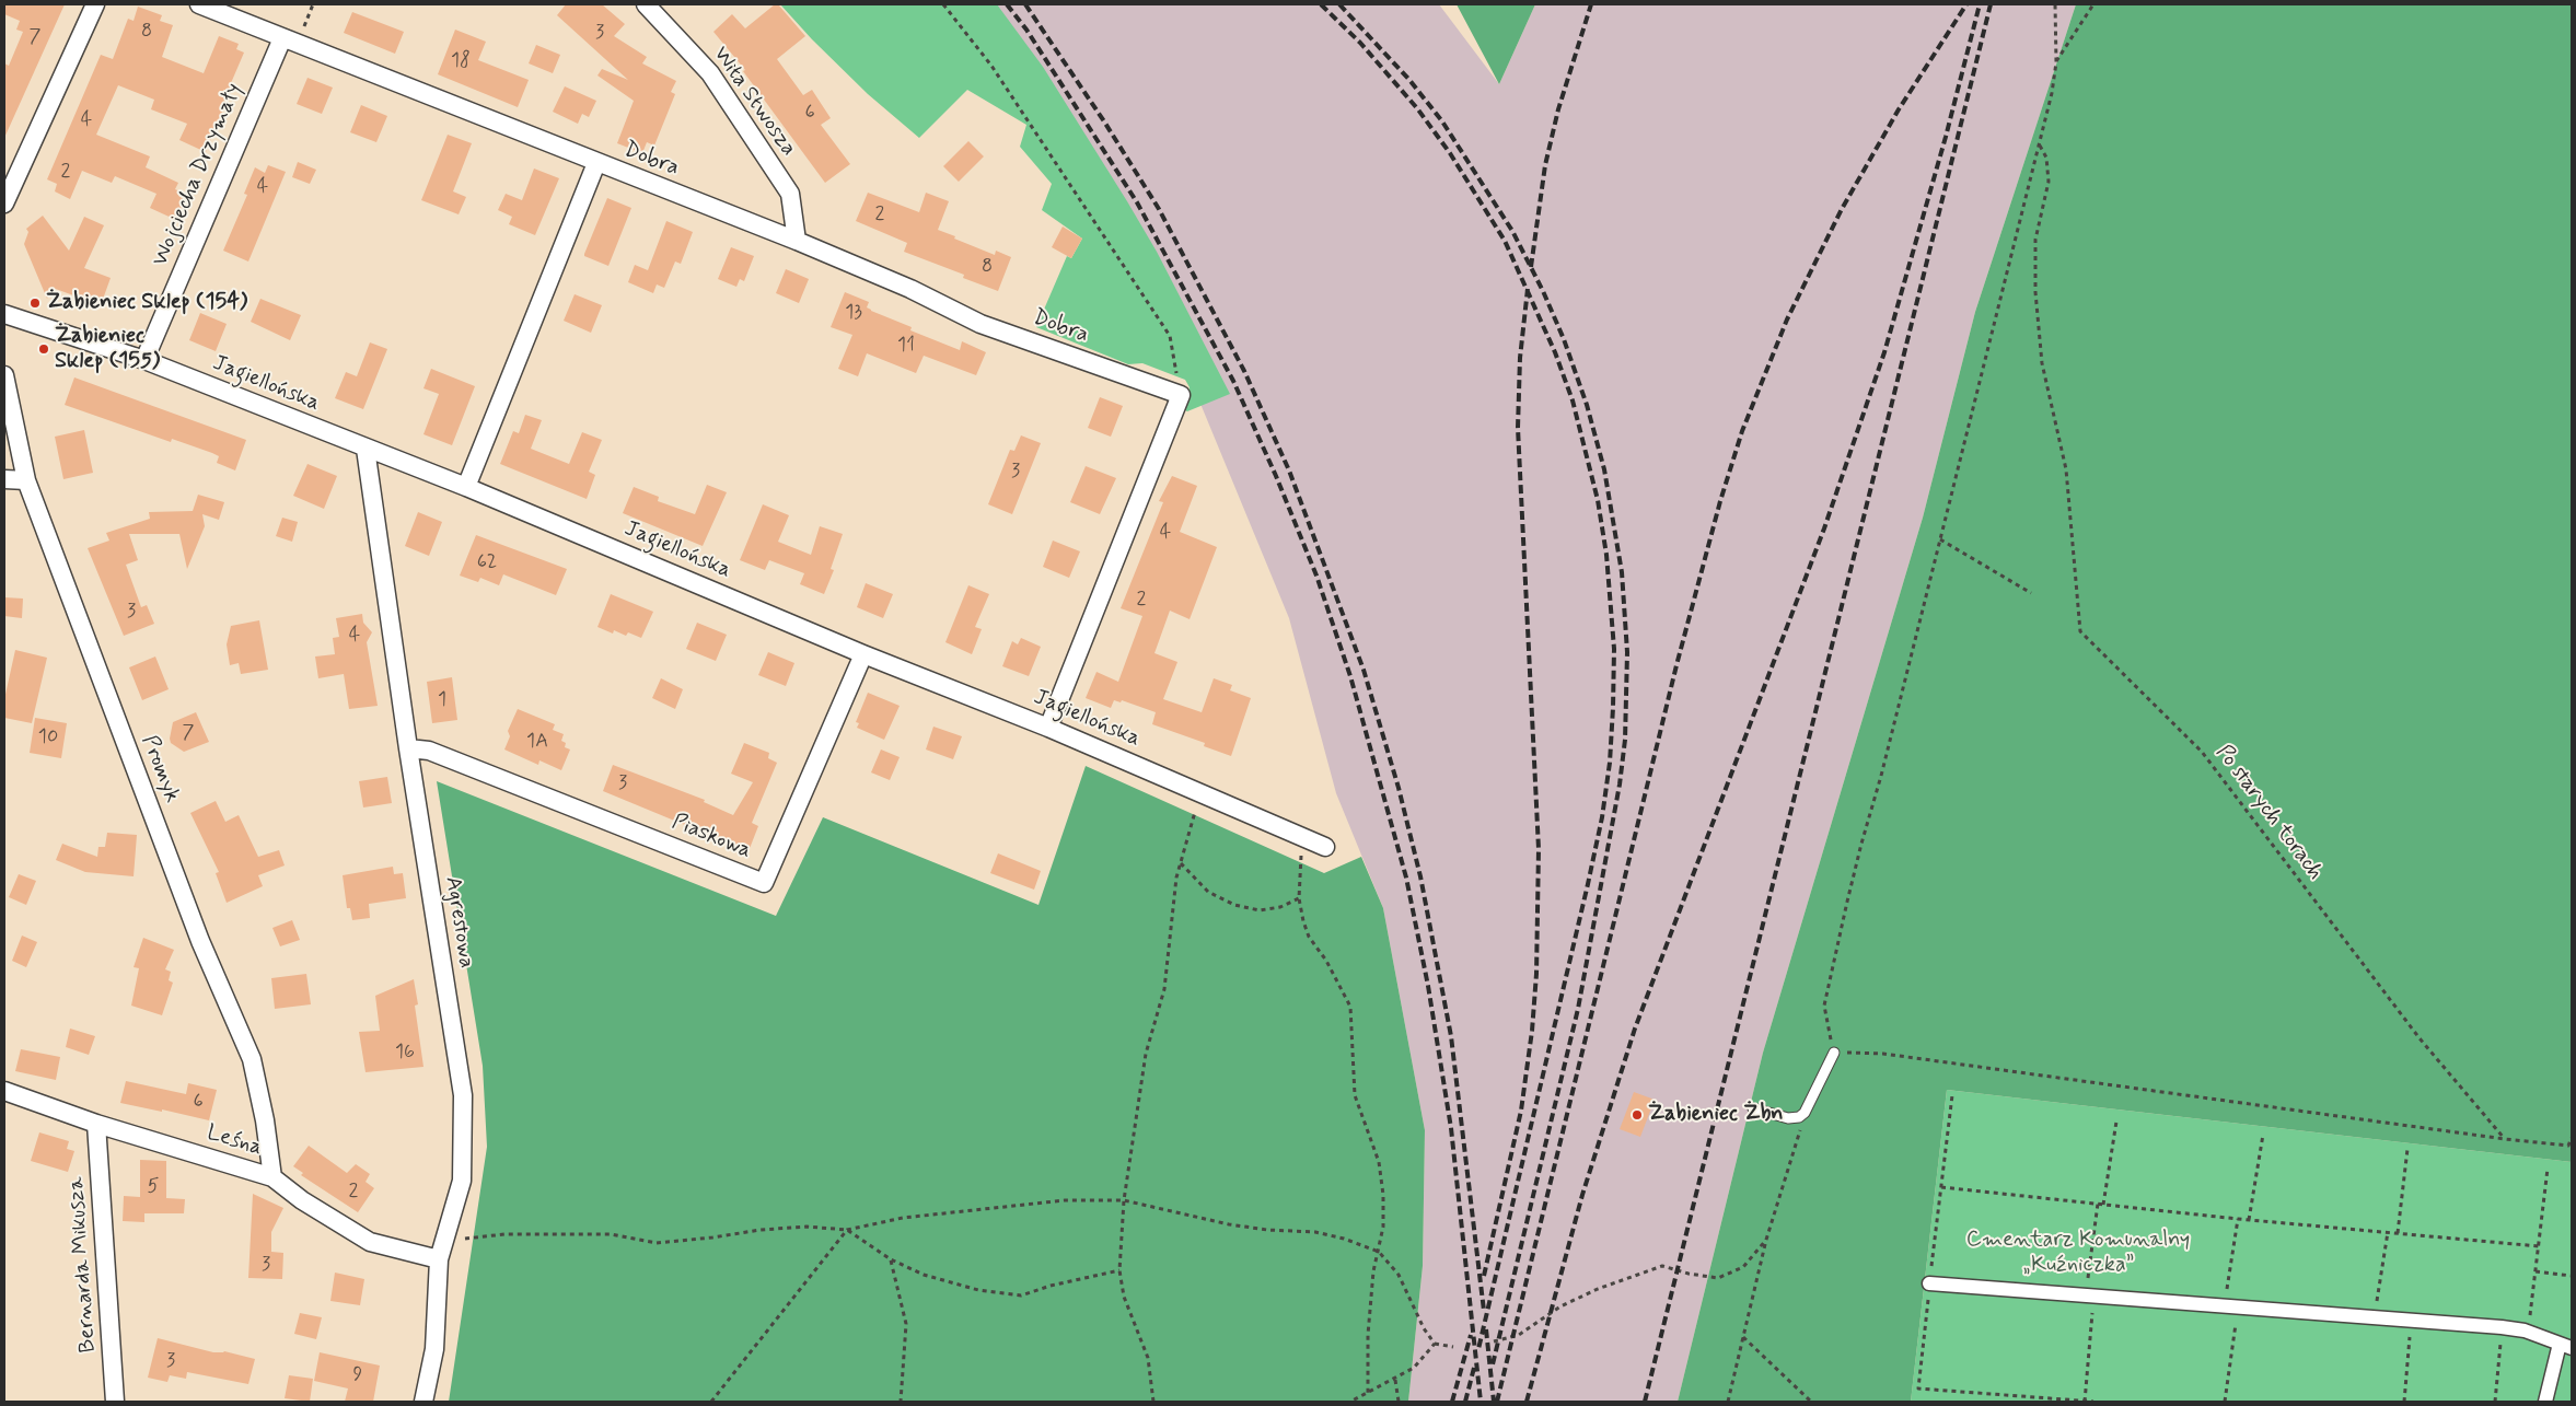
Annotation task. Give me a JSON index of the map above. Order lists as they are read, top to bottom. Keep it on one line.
{"streets":{"street":["Wita Stwosza","Dobra","Wojciecha Drzymały","Jagiellońska","Promyk","Piaskowa","Agrestowa","Leśna","Bernarda Mikusza"],"path":["Po starych torach"]},"crossings":[["Wita Stwosza","Dobra"],["Dobra","Wojciecha Drzymały"],["Dobra","Jagiellońska"],["Wojciecha Drzymały","Jagiellońska"],["Jagiellońska","Piaskowa"],["Jagiellońska","Agrestowa"],["Promyk","Leśna"],["Piaskowa","Agrestowa"],["Agrestowa","Leśna"],["Leśna","Bernarda Mikusza"]],"parks":["Cmentarz Komunalny „Kuźniczka”"],"places":["Żabieniec Sklep (154)","Żabieniec Sklep (155)","Żabieniec Żbn"],"house_numbers":["8","3","7","18","6","4","2","4","2","8","13","11","3","4","62","2","3","4","1","7","10","1A","3","16","6","5","2","3","3","9"]}
